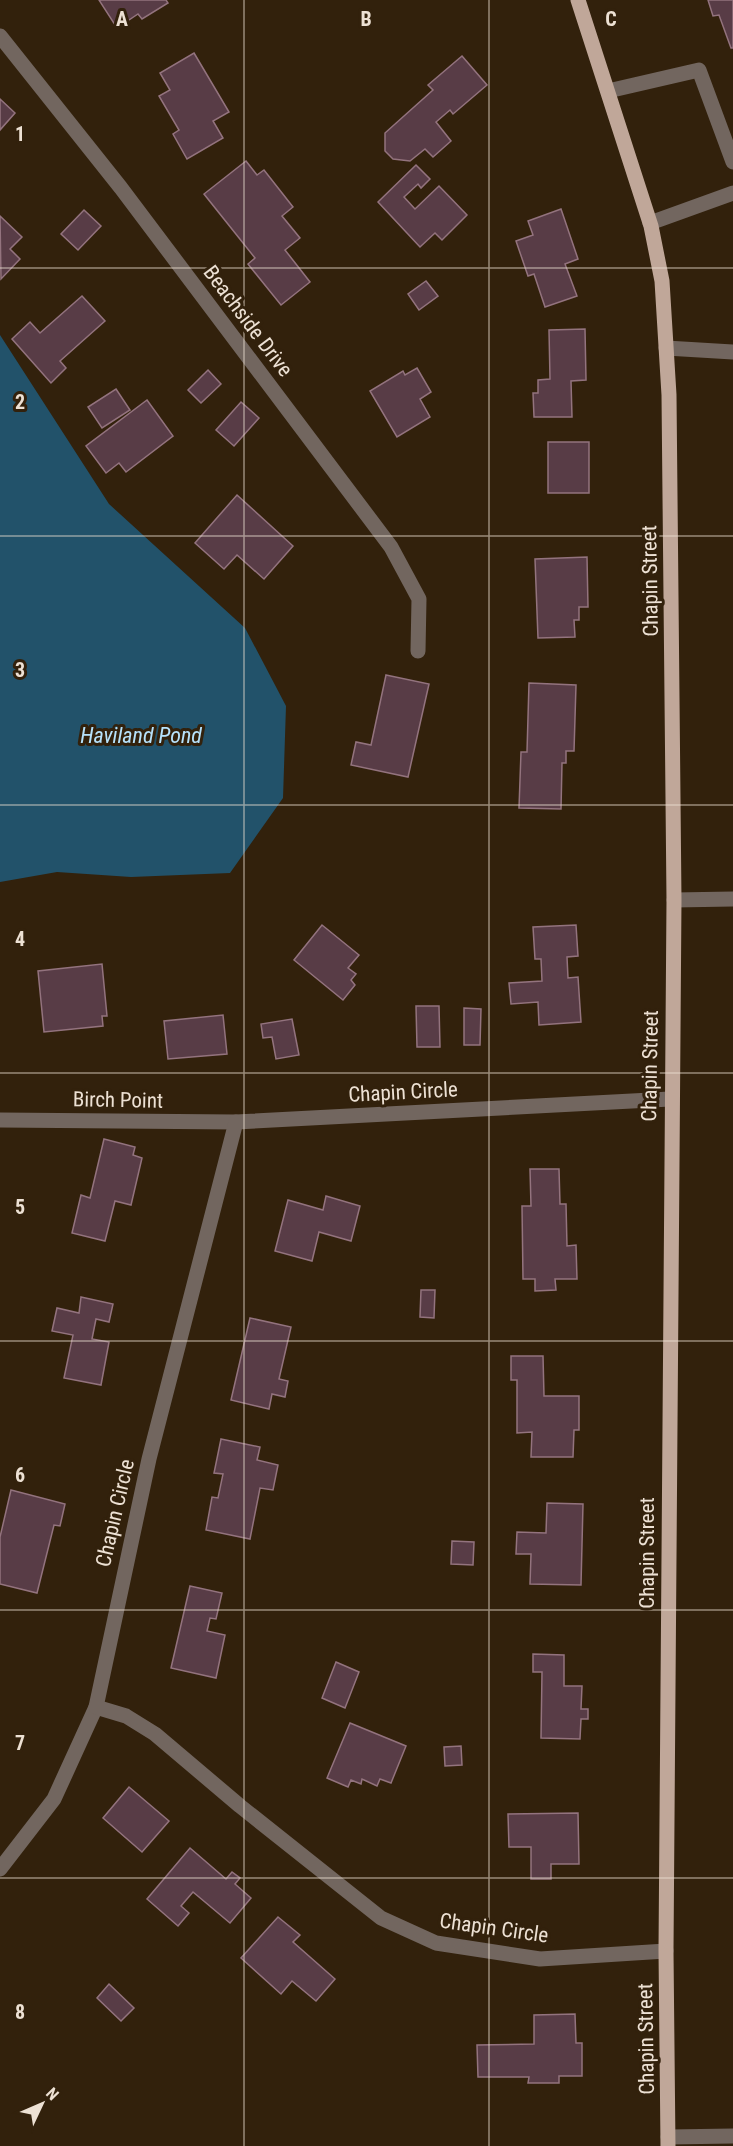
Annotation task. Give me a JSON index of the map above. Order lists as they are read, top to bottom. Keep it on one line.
{"streets":{"main road":["Chapin Street"],"street":["Beachside Drive","Chapin Circle","Birch Point"]},"crossings":[["Chapin Street","Chapin Circle"],["Chapin Circle","Birch Point"]],"water":["Haviland Pond"],"north":"top right","grid":{"columns":["A","B","C"],"rows":["1","2","3","4","5","6","7","8"]}}
